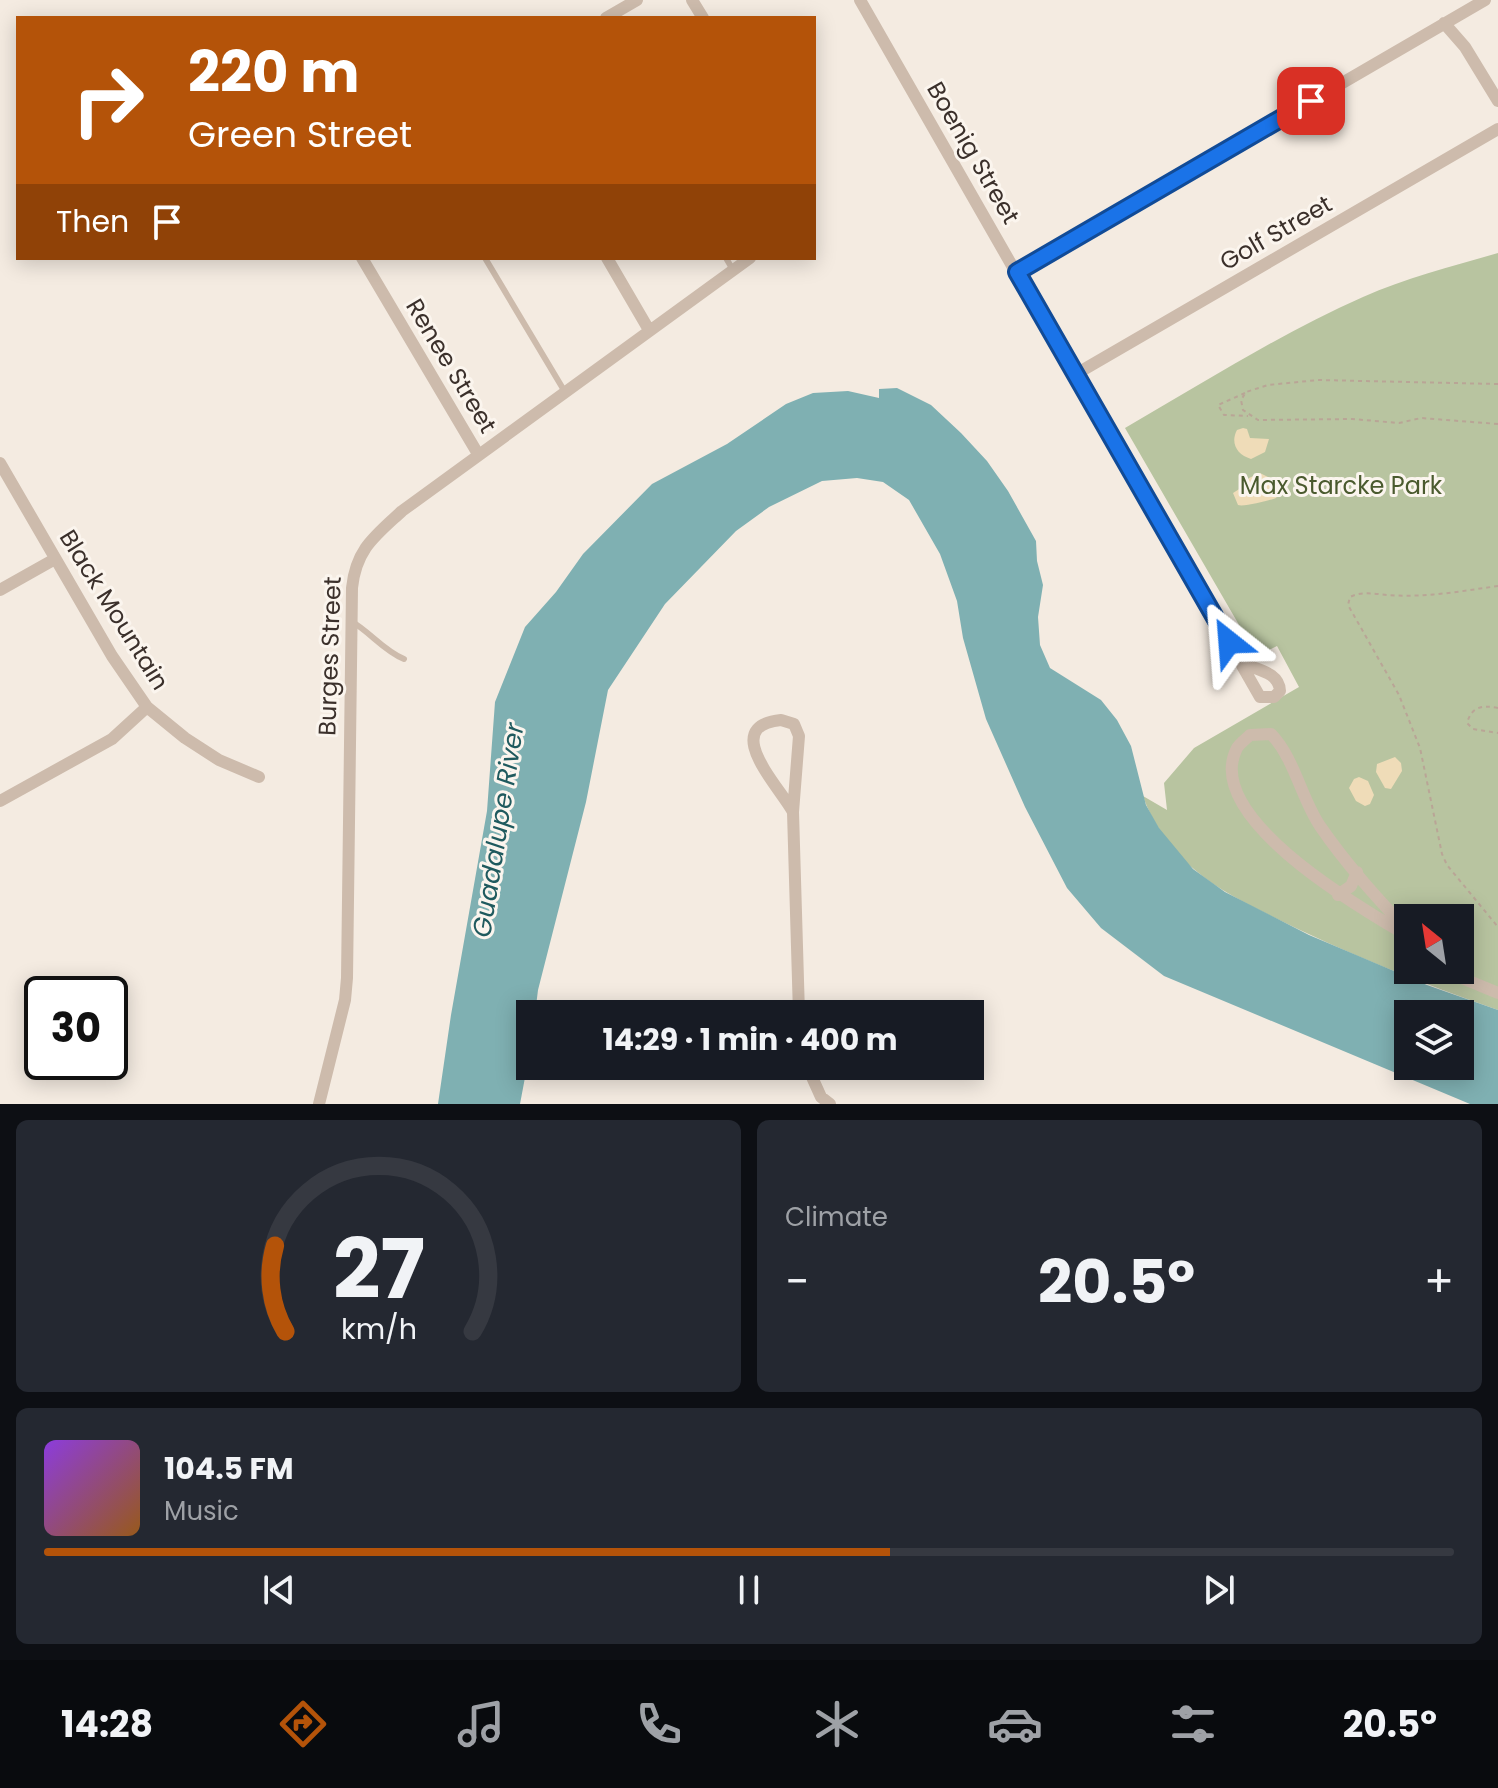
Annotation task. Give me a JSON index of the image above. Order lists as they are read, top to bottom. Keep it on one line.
{"streets":{"street":["Boenig Street","Golf Street","Renee Street","Black Mountain","Burges Street"]},"crossings":[["Boenig Street","Golf Street"],["Renee Street","Burges Street"]],"water":["Guadalupe River"],"parks":["Max Starcke Park"],"north":"top left","page":{"turn":["220 m","Green Street"],"then":"Then","limit":"30","trip":"14:29 · 1 min · 400 m","tile":"Climate","heat":["−","20.5°","+"],"song":["104.5 FM","Music"],"tabs":["14:28","20.5°"],"gauge":["27","km/h"]}}
